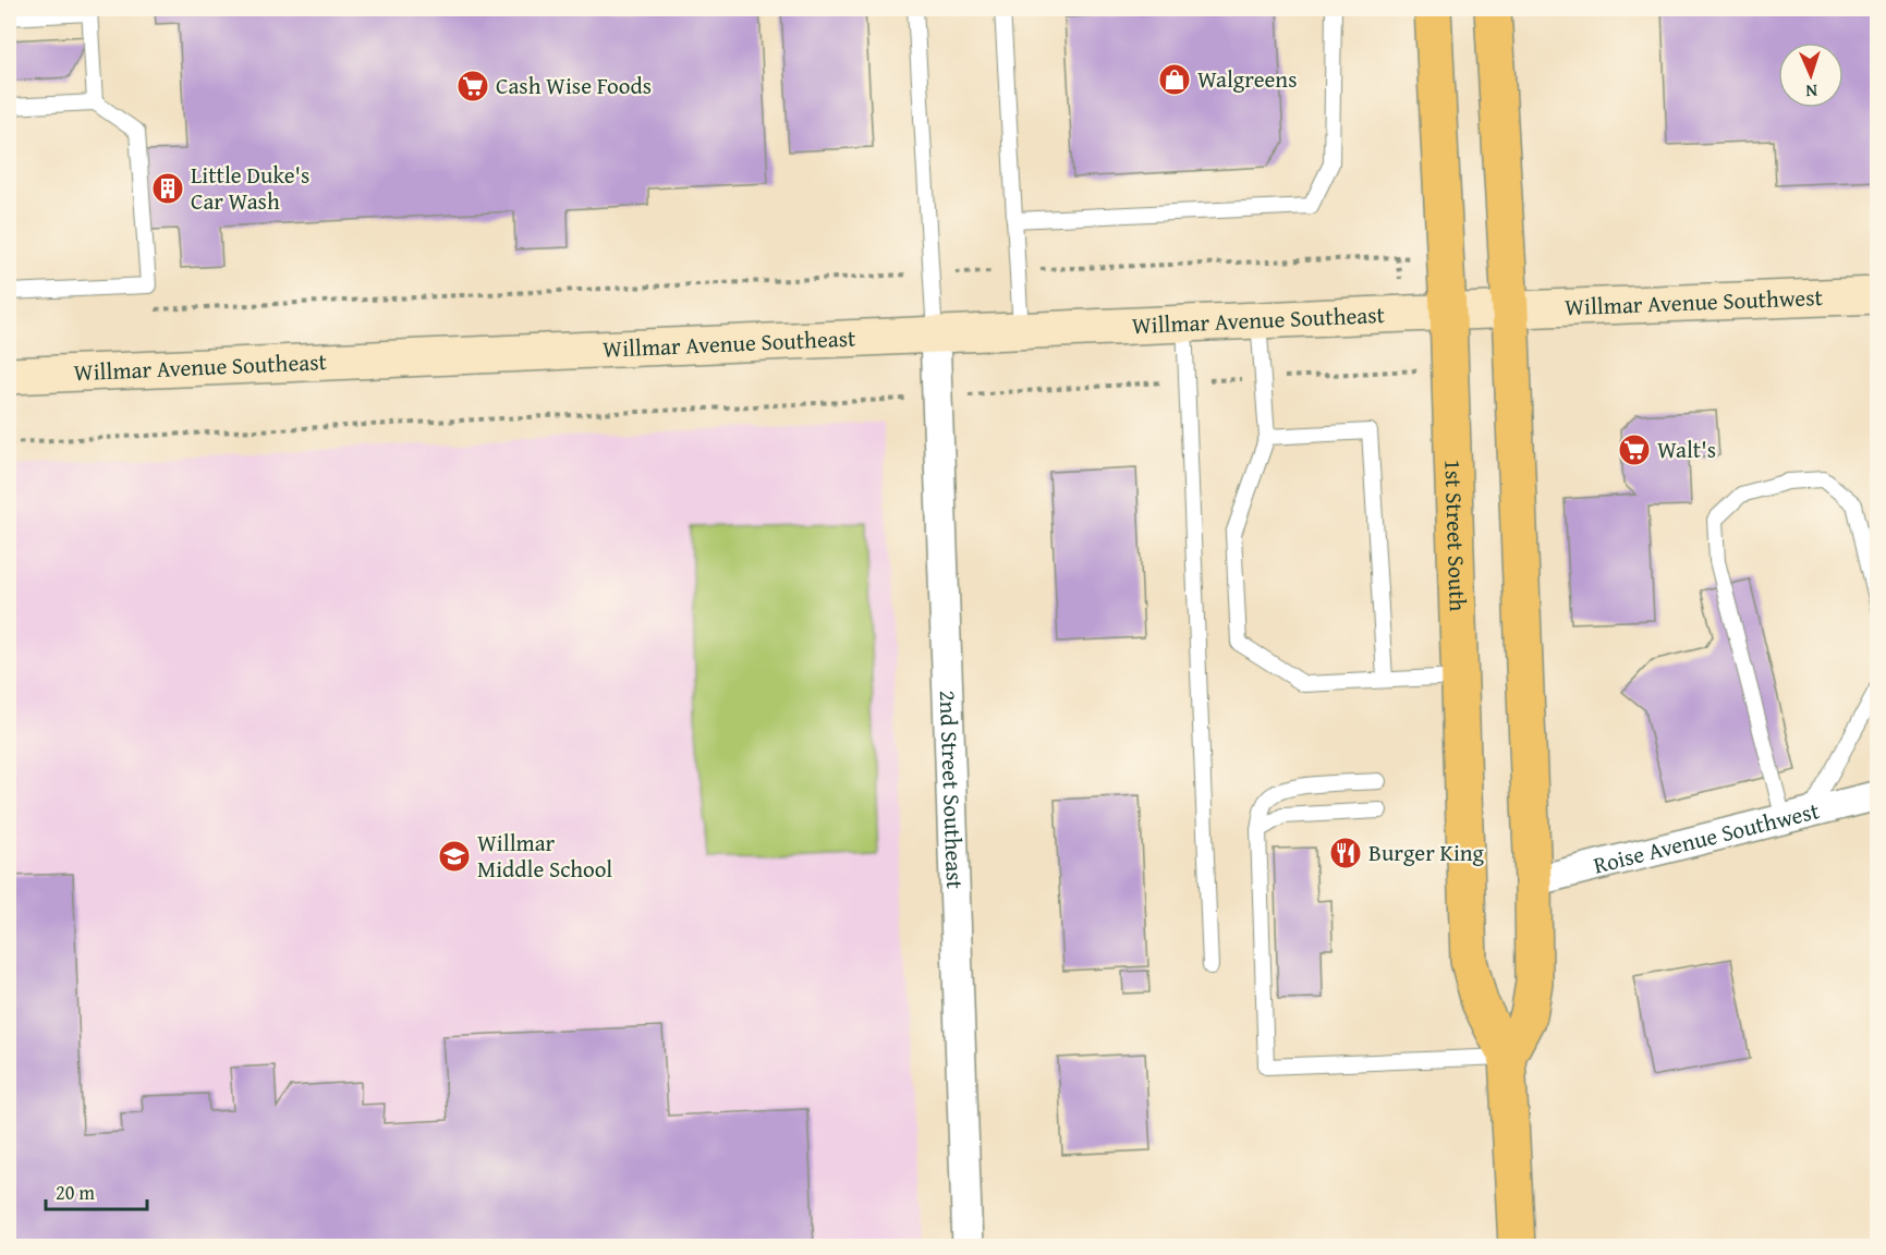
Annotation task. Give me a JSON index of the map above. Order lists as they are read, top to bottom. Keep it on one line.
{"streets":{"main road":["Willmar Avenue Southwest","Willmar Avenue Southeast","1st Street South"],"street":["2nd Street Southeast","Roise Avenue Southwest"]},"crossings":[["Willmar Avenue Southwest","Willmar Avenue Southeast"],["Willmar Avenue Southwest","1st Street South"],["Willmar Avenue Southeast","1st Street South"],["Willmar Avenue Southeast","2nd Street Southeast"]],"places":{"shop":["Walgreens"],"supermarket":["Cash Wise Foods","Walt's"],"building":["Little Duke's Car Wash"],"restaurant":["Burger King"],"school or university":["Willmar Middle School"]},"scale_bar":"20 m","north":"bottom"}
